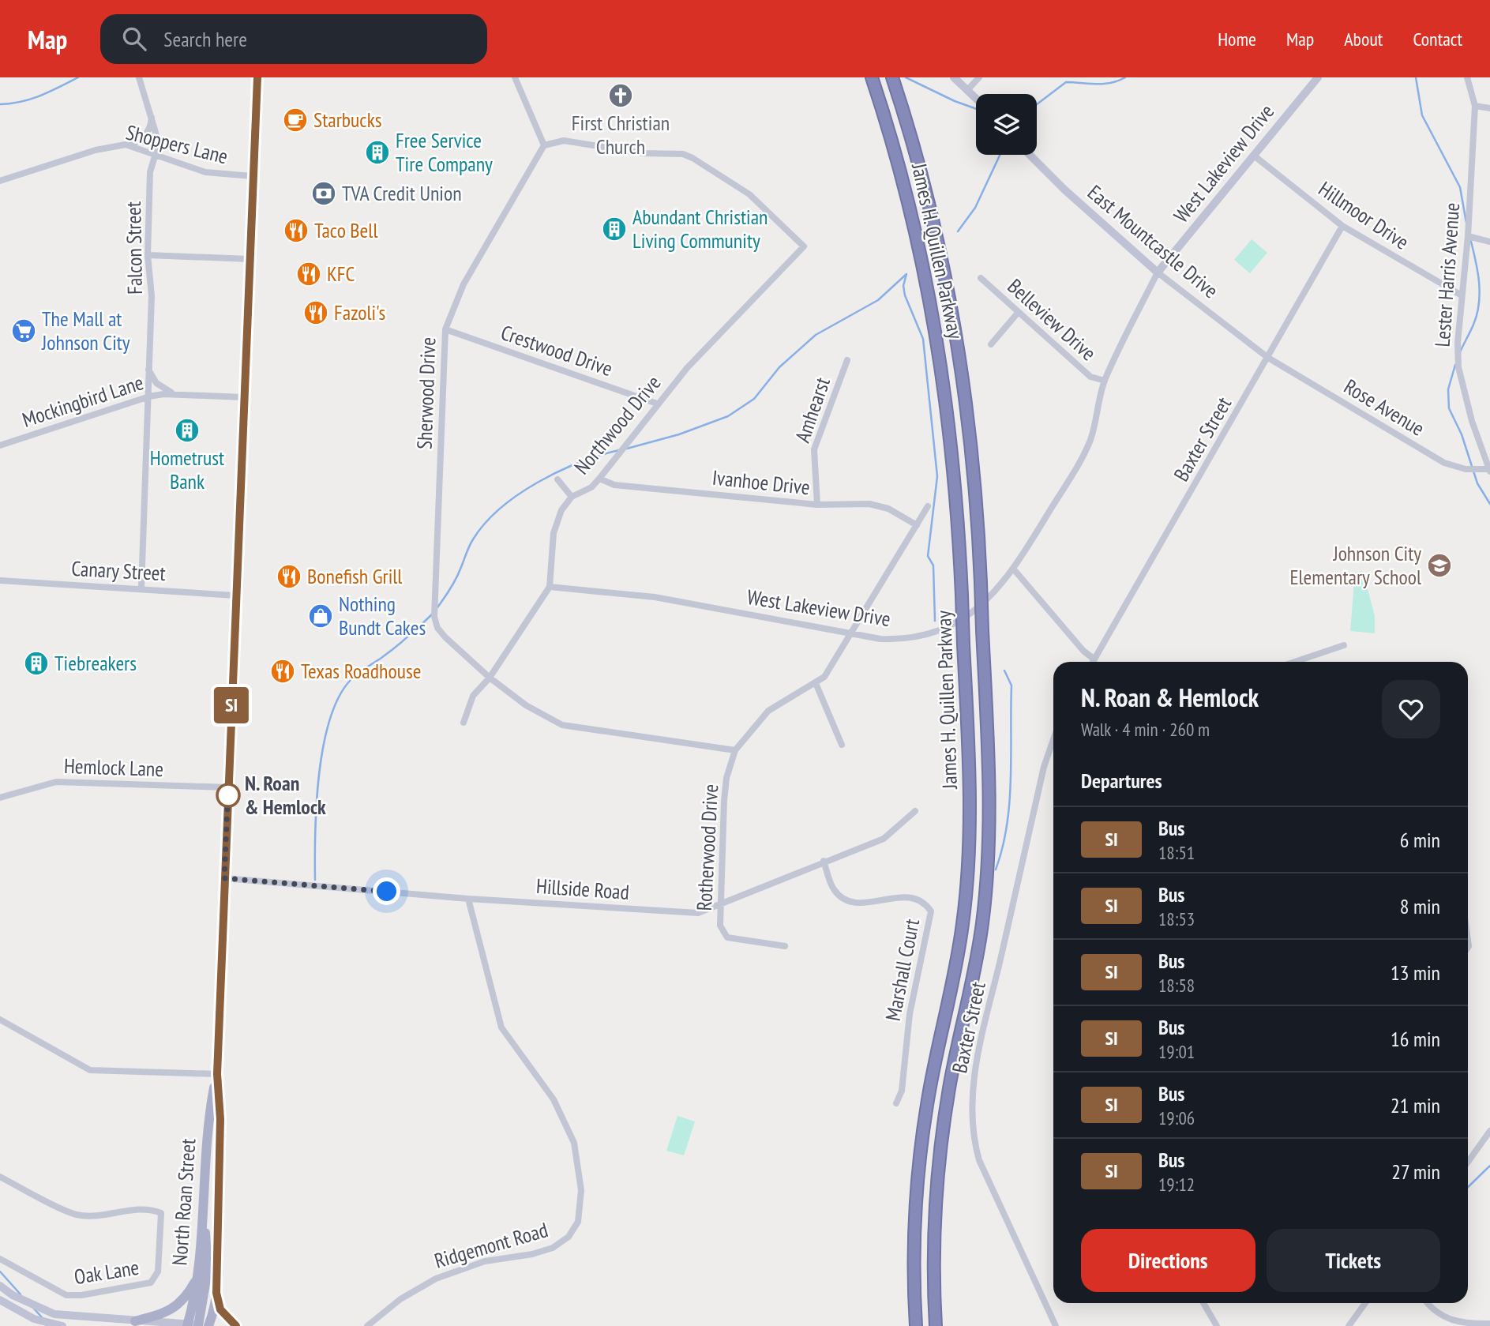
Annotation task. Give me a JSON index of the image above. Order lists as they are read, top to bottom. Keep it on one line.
{"streets":{"highway":["James H. Quillen Parkway"],"main road":["North Roan Street"],"street":["Shoppers Lane","West Lakeview Drive","Hillmoor Drive","East Mountcastle Drive","Falcon Street","Lester Harris Avenue","Belleview Drive","Crestwood Drive","Sherwood Drive","Mockingbird Lane","Rose Avenue","Amhearst","Northwood Drive","Baxter Street","Ivanhoe Drive","Canary Street","Hemlock Lane","Rotherwood Drive","Hillside Road","Marshall Court","Ridgemont Road","Oak Lane"]},"crossings":[["Shoppers Lane","Falcon Street"],["Shoppers Lane","North Roan Street"],["West Lakeview Drive","Hillmoor Drive"],["West Lakeview Drive","East Mountcastle Drive"],["West Lakeview Drive","Belleview Drive"],["West Lakeview Drive","Northwood Drive"],["West Lakeview Drive","Rotherwood Drive"],["Hillmoor Drive","Lester Harris Avenue"],["Hillmoor Drive","Baxter Street"],["East Mountcastle Drive","Rose Avenue"],["East Mountcastle Drive","Baxter Street"],["Falcon Street","Mockingbird Lane"],["Falcon Street","Canary Street"],["Lester Harris Avenue","Rose Avenue"],["Crestwood Drive","Sherwood Drive"],["Crestwood Drive","Northwood Drive"],["Sherwood Drive","Northwood Drive"],["Sherwood Drive","Rotherwood Drive"],["Mockingbird Lane","North Roan Street"],["Rose Avenue","Baxter Street"],["Amhearst","Ivanhoe Drive"],["Northwood Drive","Ivanhoe Drive"],["Ivanhoe Drive","Rotherwood Drive"],["Canary Street","North Roan Street"],["Hemlock Lane","North Roan Street"],["Rotherwood Drive","Hillside Road"],["Hillside Road","Marshall Court"],["Hillside Road","North Roan Street"],["Hillside Road","Ridgemont Road"]],"places":{"church":["First Christian Church"],"cafe":["Starbucks"],"building":["Free Service Tire Company","Abundant Christian Living Community","Hometrust Bank","Tiebreakers"],"bank":["TVA Credit Union"],"restaurant":["Taco Bell","KFC","Fazoli's","Bonefish Grill","Texas Roadhouse"],"supermarket":["The Mall at Johnson City"],"school or university":["Johnson City Elementary School"],"shop":["Nothing Bundt Cakes"],"other":["N. Roan & Hemlock"]},"lines":["bus line SI"],"page":{"header":"Map","search":"Search here","nav":["Home","Map","About","Contact"],"on_map":"SI","heading":[["N. Roan & Hemlock","Walk · 4 min · 260 m"],"Departures"],"list":[{"mark":"SI","name":"Bus","note":"18:51","value":"6 min"},{"mark":"SI","name":"Bus","note":"18:53","value":"8 min"},{"mark":"SI","name":"Bus","note":"18:58","value":"13 min"},{"mark":"SI","name":"Bus","note":"19:01","value":"16 min"},{"mark":"SI","name":"Bus","note":"19:06","value":"21 min"},{"mark":"SI","name":"Bus","note":"19:12","value":"27 min"}],"buttons":["Directions","Tickets"]}}
